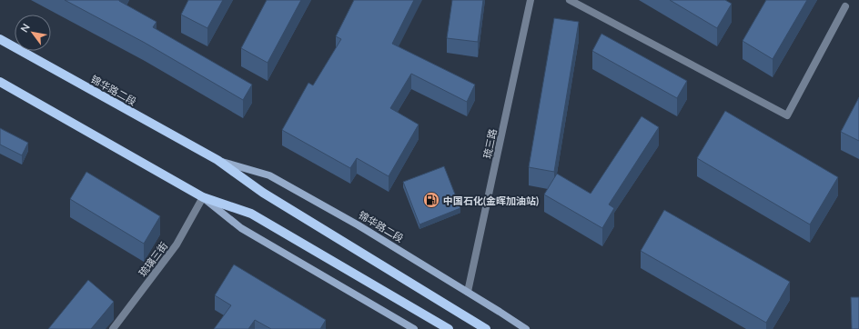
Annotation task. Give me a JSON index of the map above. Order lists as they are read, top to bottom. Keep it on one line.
{"streets":{"main road":["锦华路二段"],"street":["琉三路","琉璃三街"]},"crossings":[["锦华路二段","琉三路"]],"places":{"fuel station":["中国石化(金晖加油站)"]},"north":"top left"}
